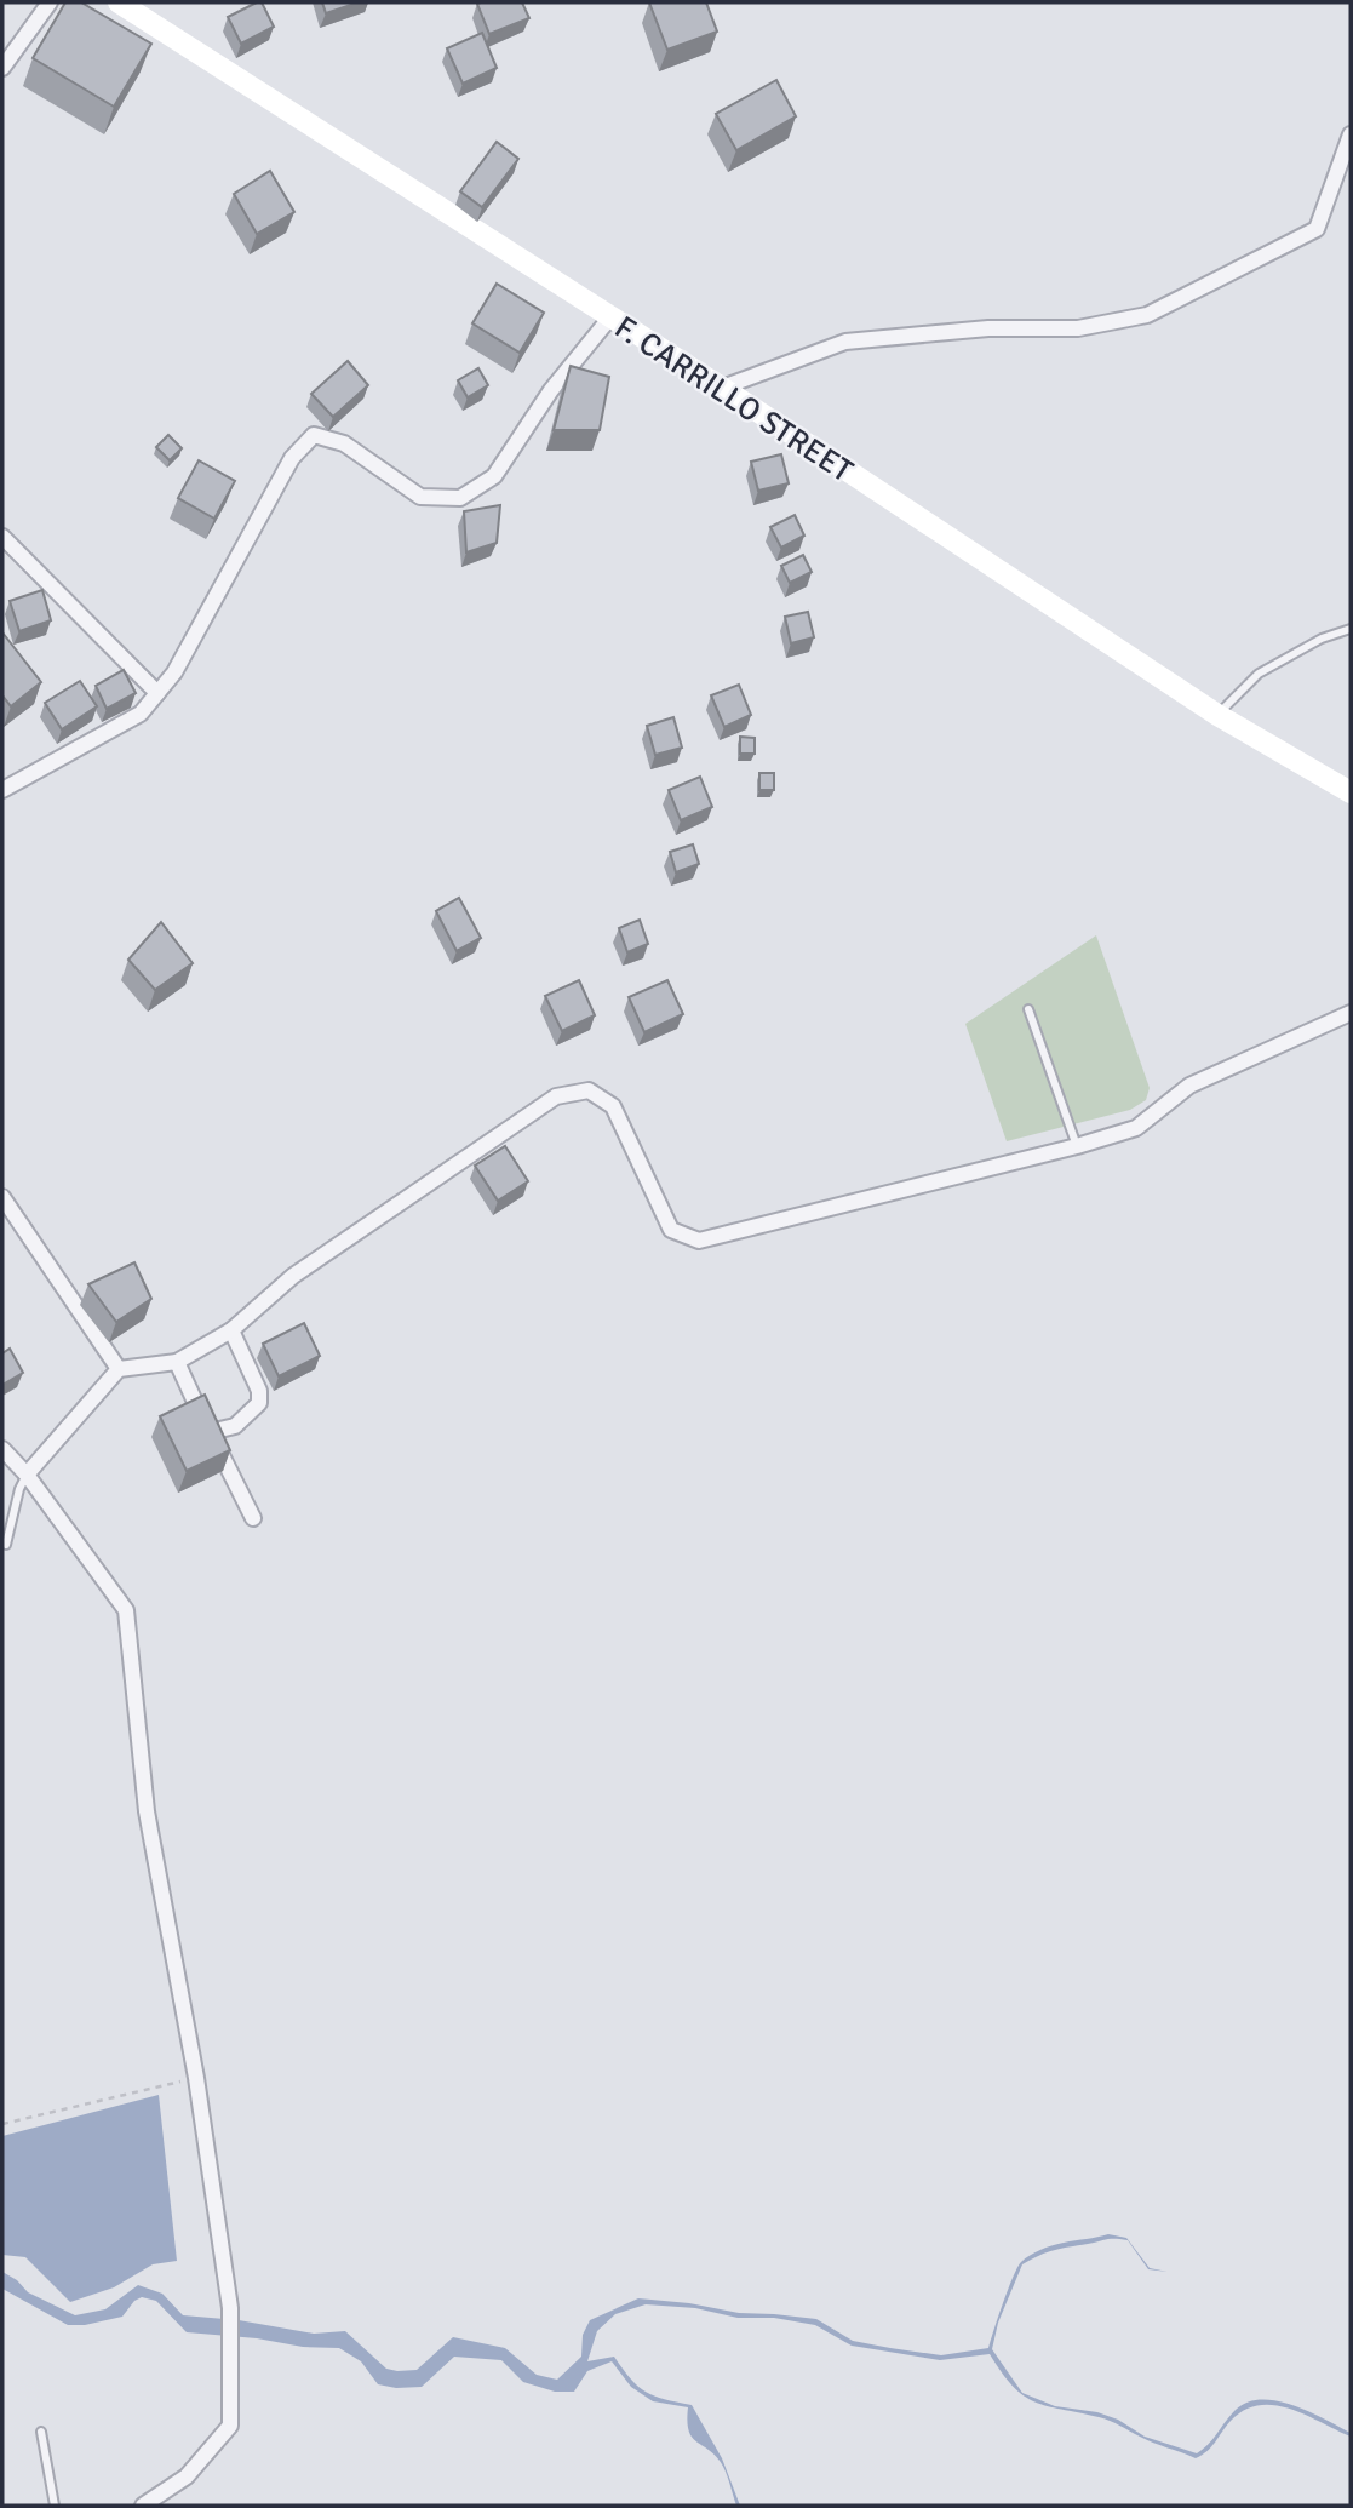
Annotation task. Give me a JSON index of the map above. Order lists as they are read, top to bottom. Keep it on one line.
{"streets":{"street":["F. CARRILLO STREET"]}}
